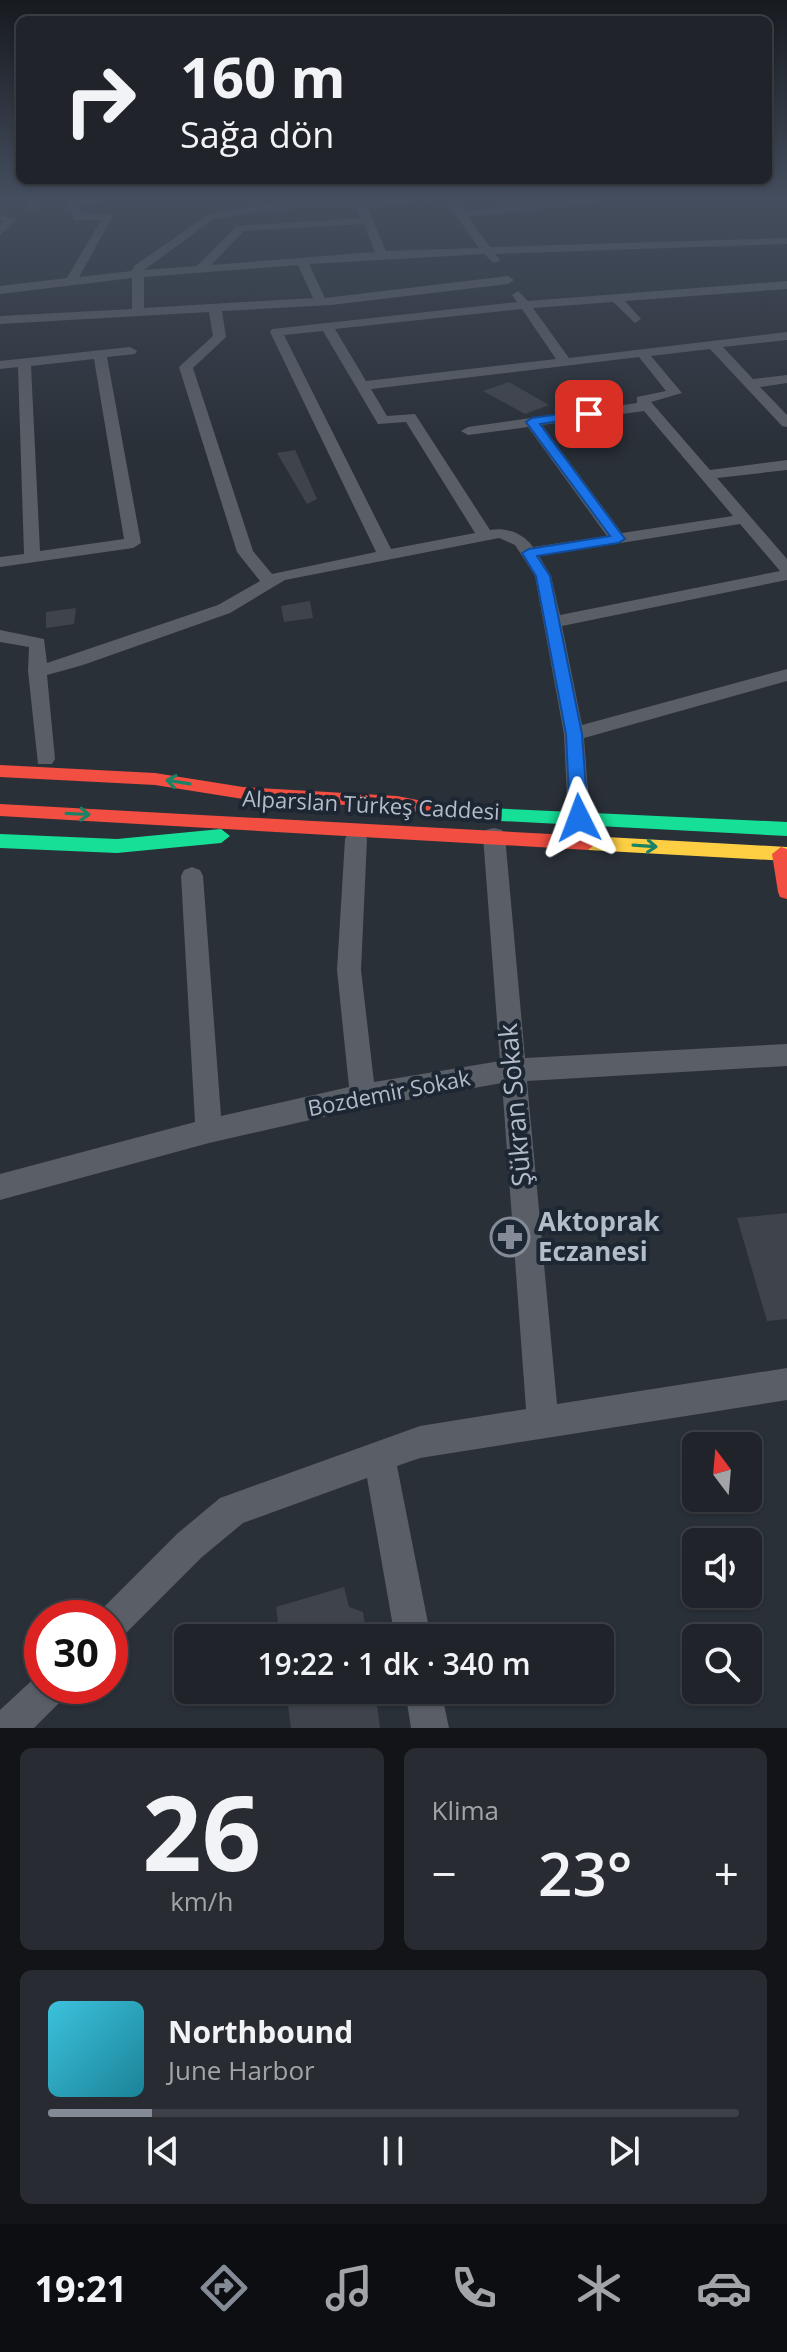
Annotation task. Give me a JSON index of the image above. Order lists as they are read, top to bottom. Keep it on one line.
{"streets":{"main road":["Alparslan Türkeş Caddesi"],"street":["Bozdemir Sokak","Şükran Sokak"]},"crossings":[["Alparslan Türkeş Caddesi","Şükran Sokak"],["Bozdemir Sokak","Şükran Sokak"]],"places":{"pharmacy":["Aktoprak Eczanesi"]},"north":"top","page":{"turn":["160 m","Sağa dön"],"limit":"30","trip":"19:22 · 1 dk · 340 m","tile":[["26","km/h"],"Klima"],"heat":["−","23°","+"],"song":["Northbound","June Harbor"],"tabs":"19:21"}}
